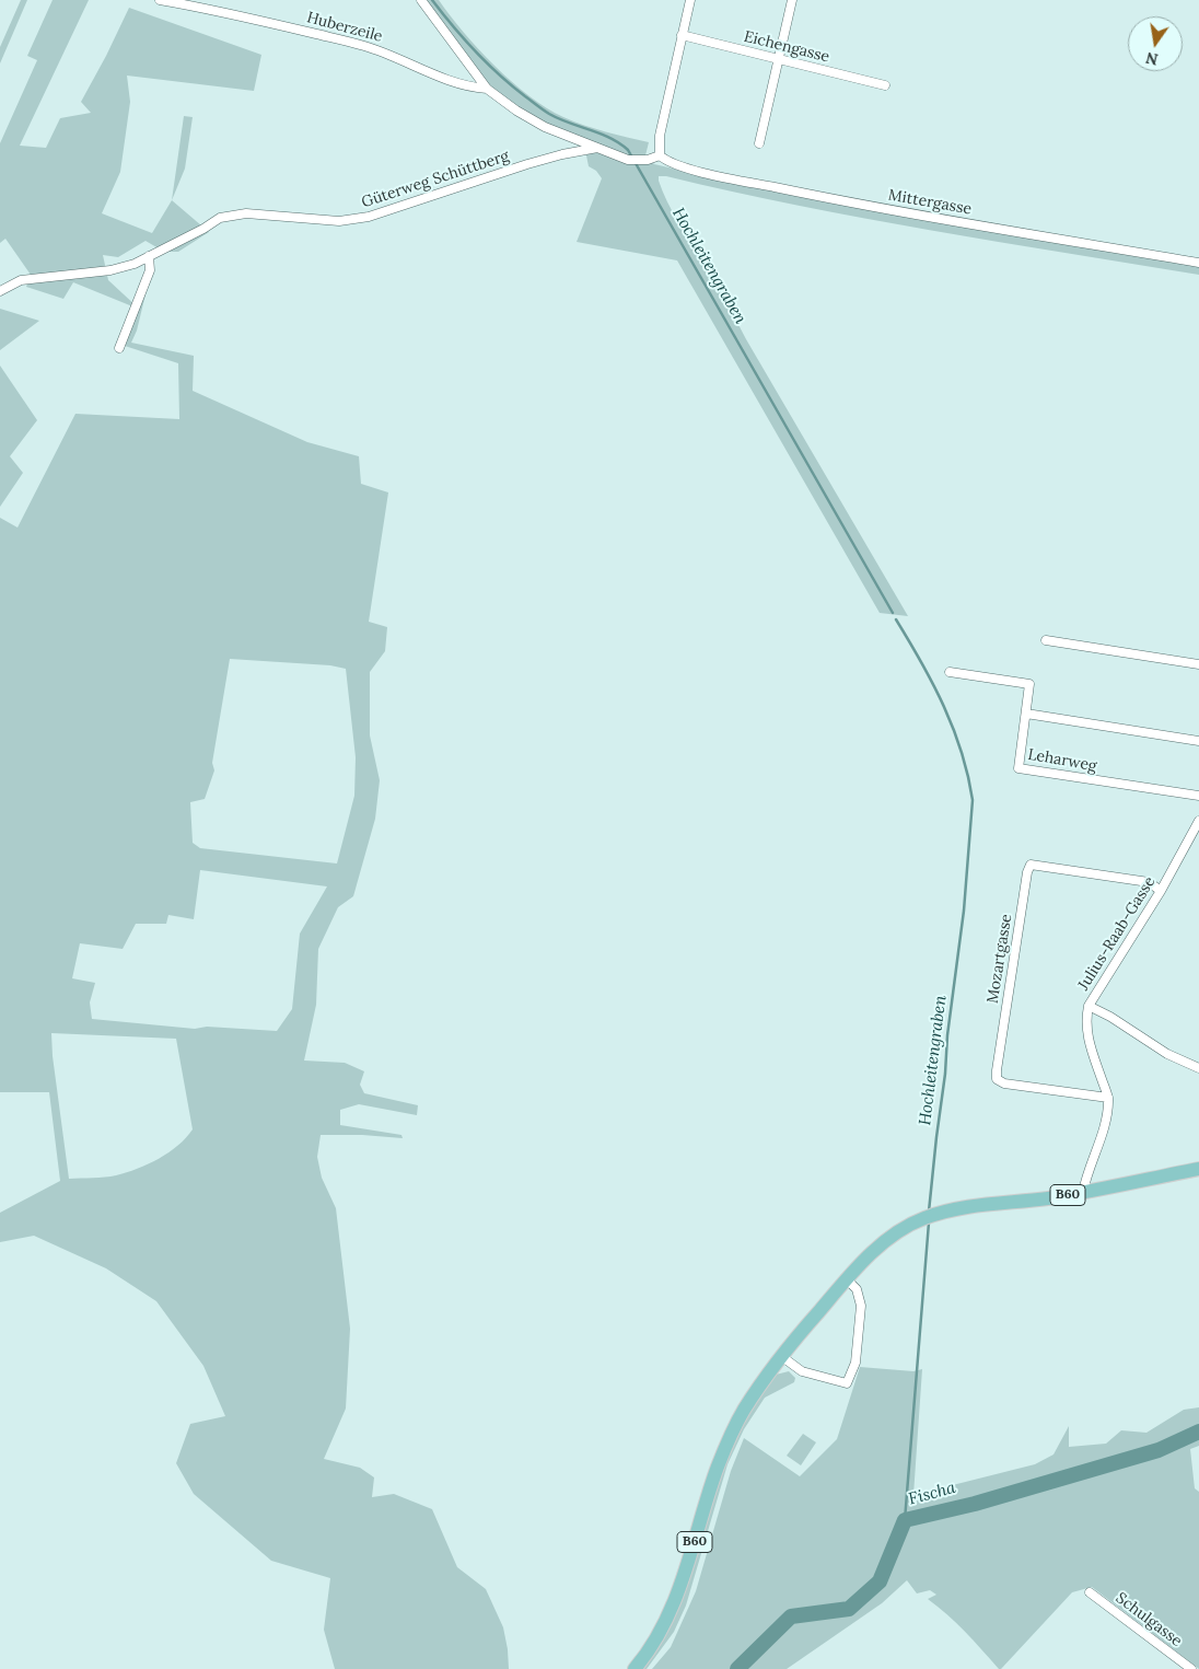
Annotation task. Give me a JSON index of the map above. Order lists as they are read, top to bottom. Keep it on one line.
{"streets":{"main road":["B60"],"street":["Huberzeile","Eichengasse","Güterweg Schüttberg","Mittergasse","Leharweg","Julius-Raab-Gasse","Mozartgasse","Schulgasse"]},"crossings":[["Julius-Raab-Gasse","Mozartgasse"],["Julius-Raab-Gasse","B60"]],"water":["Hochleitengraben","Fischa"],"north":"bottom"}
